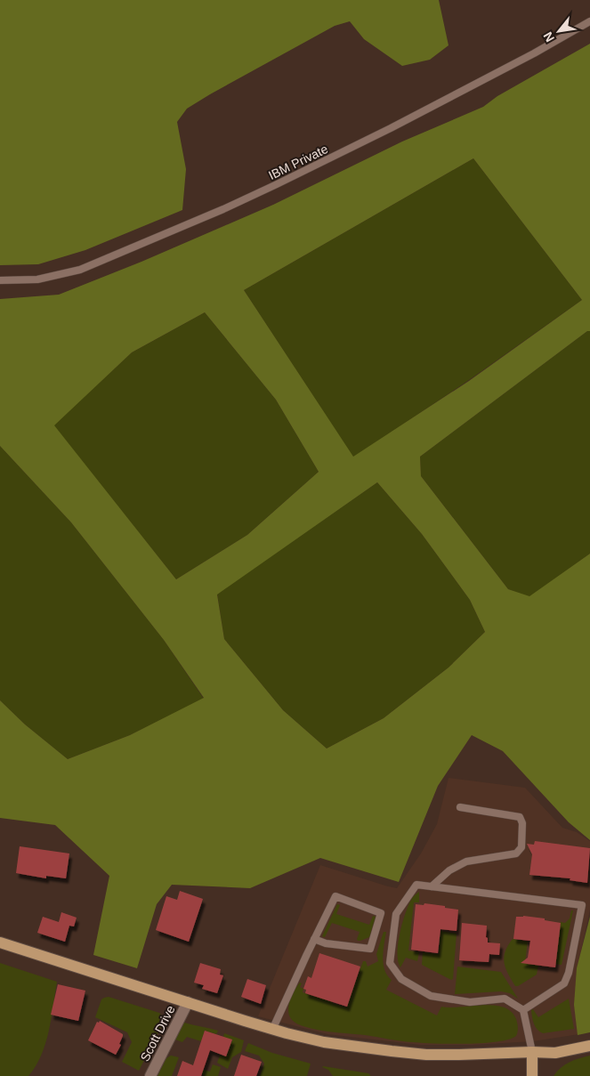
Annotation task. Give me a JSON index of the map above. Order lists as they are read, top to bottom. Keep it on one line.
{"streets":{"street":["Scott Drive"],"lane":["IBM Private"]},"north":"bottom left"}
